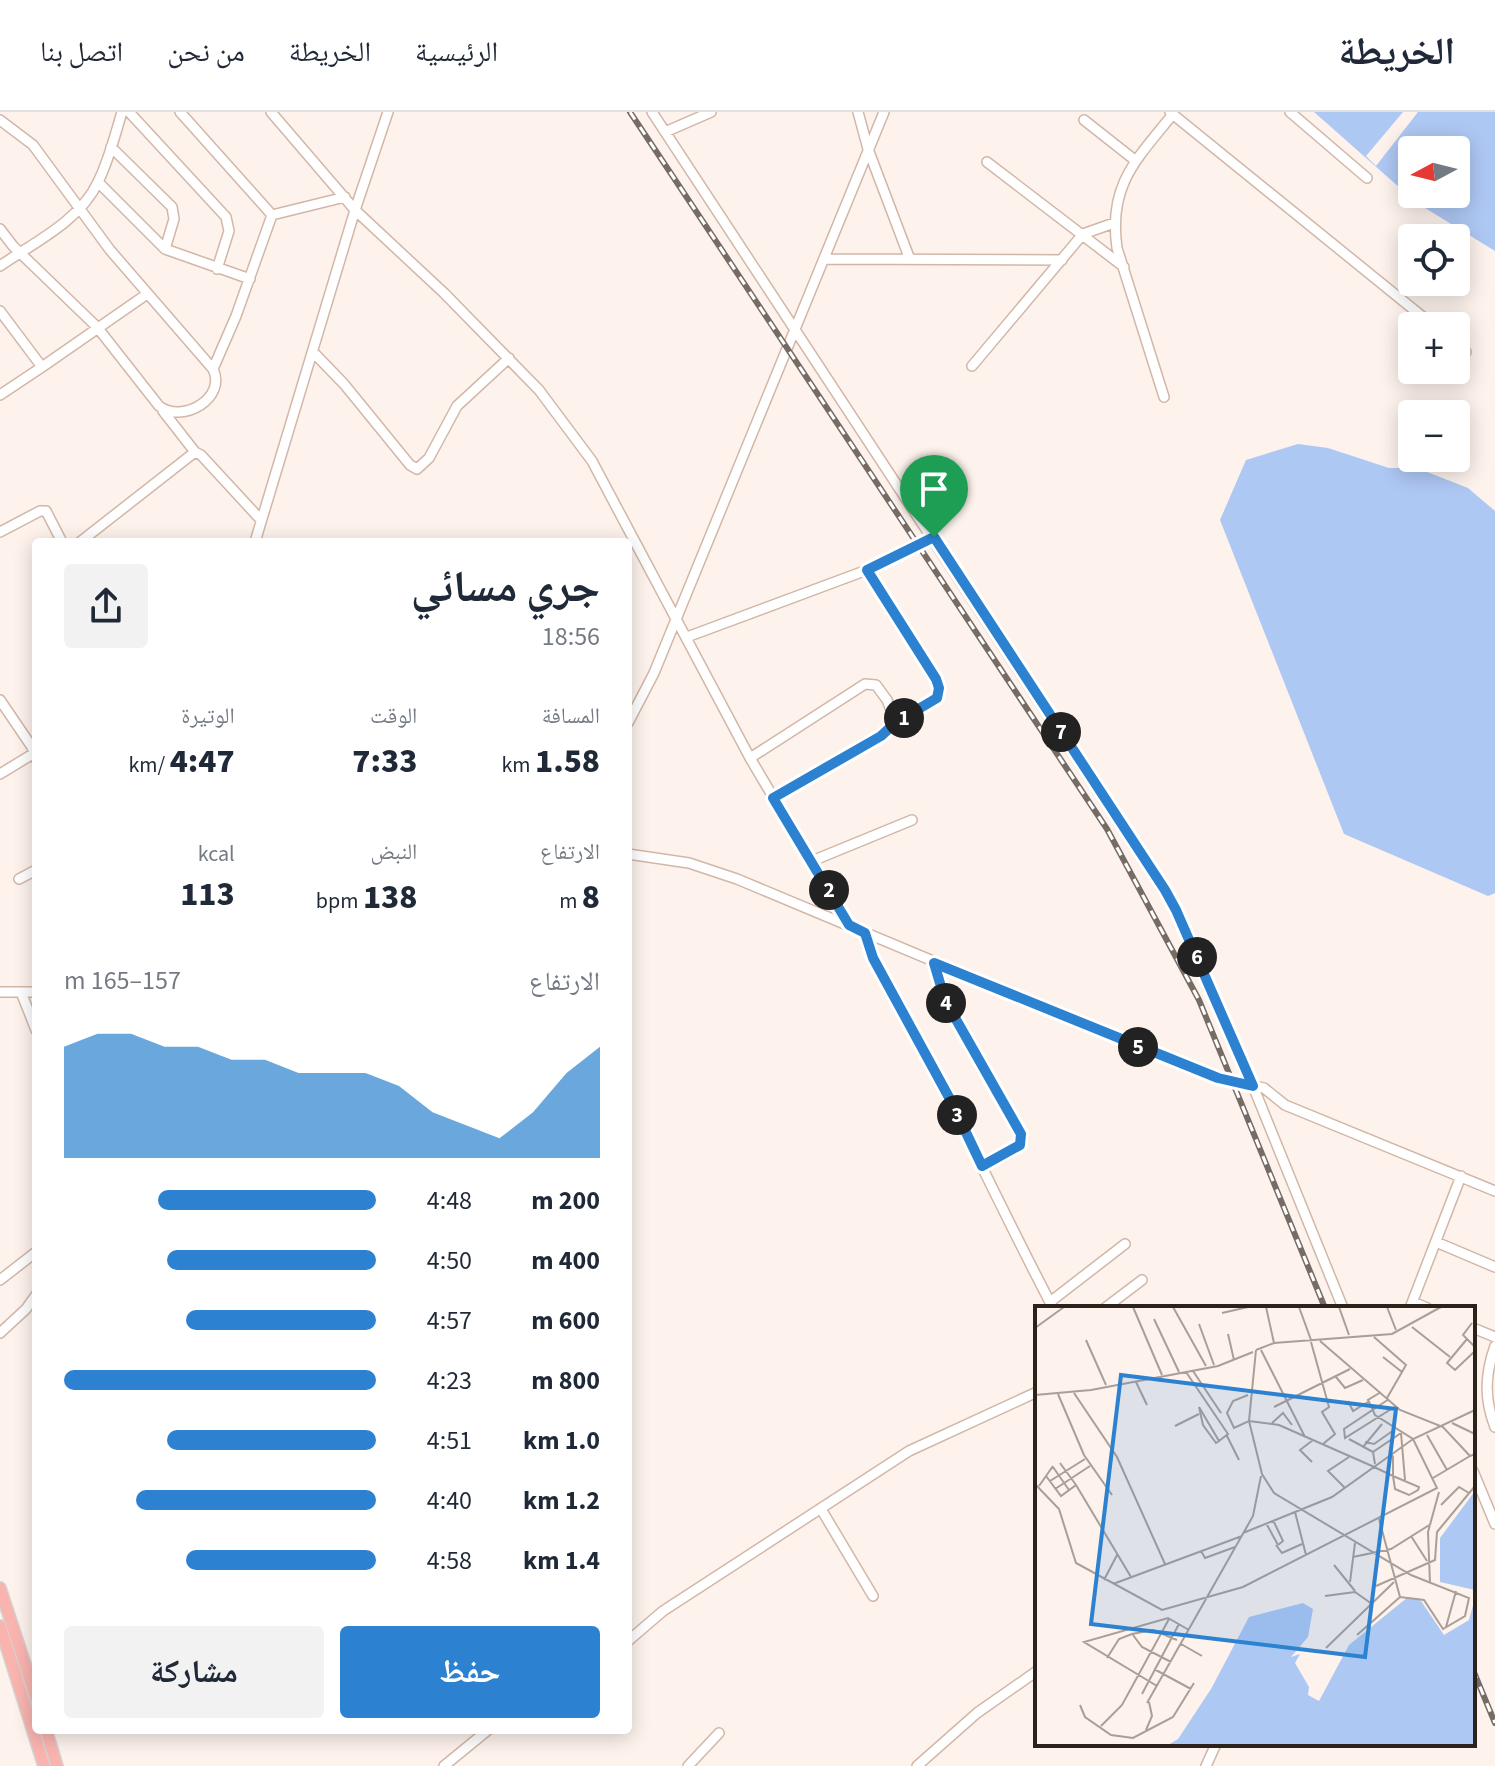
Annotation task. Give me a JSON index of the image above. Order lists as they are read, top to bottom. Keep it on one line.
{"north":"left","page":{"header":"الخريطة","nav":["الرئيسية","الخريطة","من نحن","اتصل بنا"],"map_buttons":["+","−"],"heading":["جري مسائي","18:56"],"stats":[["المسافة","1.58 km"],["الوقت","7:33"],["الوتيرة","4:47 /km"],["الارتفاع","8 m"],["النبض","138 bpm"],["kcal","113"]],"pins":["1","7","2","6","4","5","3"],"chart":["الارتفاع","157–165 m"],"list":[{"name":"200 m","note":"4:48"},{"name":"400 m","note":"4:50"},{"name":"600 m","note":"4:57"},{"name":"800 m","note":"4:23"},{"name":"1.0 km","note":"4:51"},{"name":"1.2 km","note":"4:40"},{"name":"1.4 km","note":"4:58"}],"buttons":["حفظ","مشاركة"]}}
